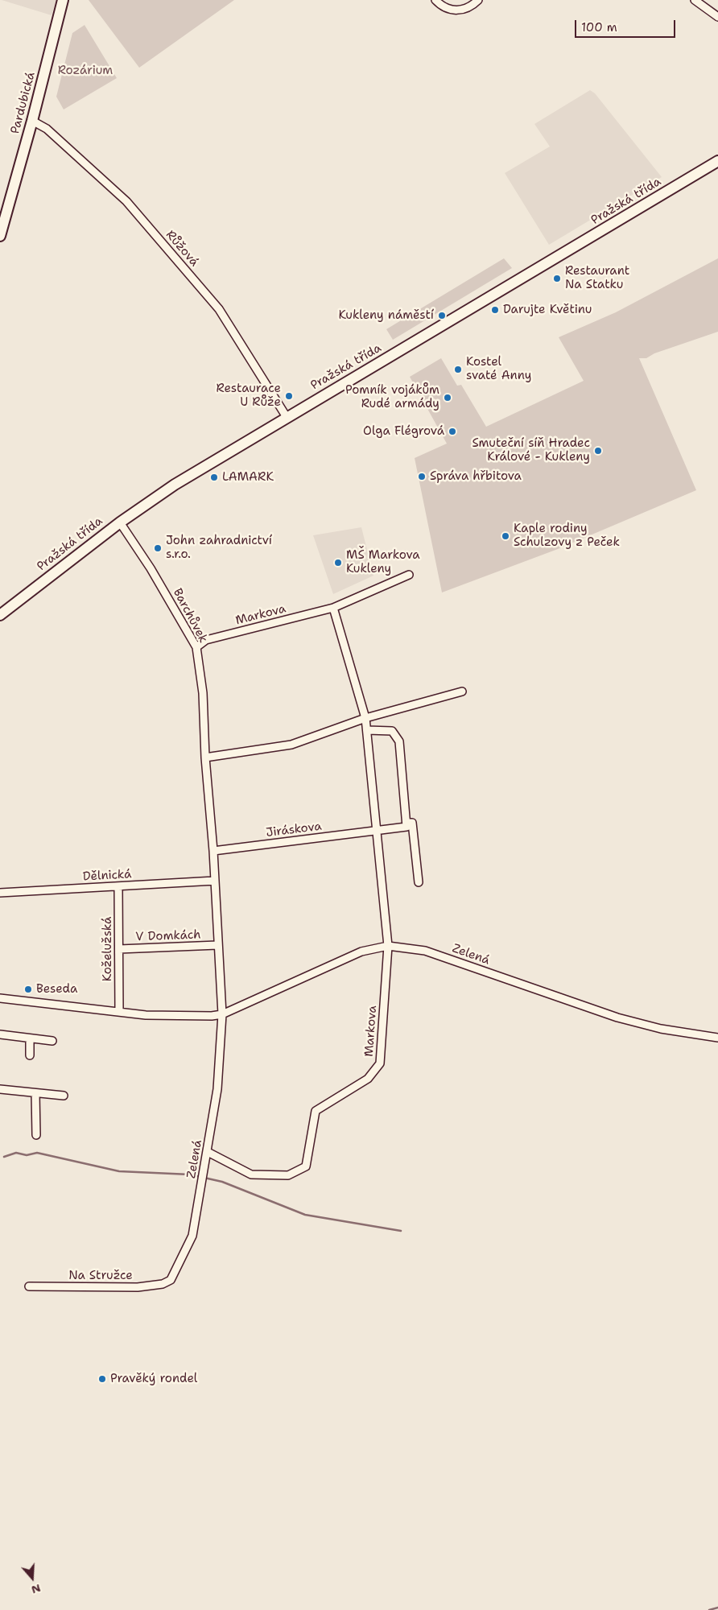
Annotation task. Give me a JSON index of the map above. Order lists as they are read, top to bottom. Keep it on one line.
{"streets":{"street":["Pardubická","Pražská třída","Růžová","Markova","Barchůvek","Jiráskova","Dělnická","V Domkách","Koželužská","Zelená","Na Stružce"]},"crossings":[["Pardubická","Růžová"],["Pražská třída","Růžová"],["Pražská třída","Barchůvek"],["Markova","Barchůvek"],["Markova","Jiráskova"],["Markova","Zelená"],["Dělnická","Koželužská"],["V Domkách","Koželužská"],["Koželužská","Zelená"],["Zelená","Na Stružce"]],"parks":["Rozárium"],"places":["Restaurant Na Statku","Darujte Květinu","Kukleny náměstí","Kostel svaté Anny","Restaurace U Růže","Pomník vojákům Rudé armády","Olga Flégrová","Smuteční síň Hradec Králové - Kukleny","Správa hřbitova","LAMARK","Kaple rodiny Schulzovy z Peček","John zahradnictví s.r.o.","MŠ Markova Kukleny","Beseda","Pravěký rondel"],"scale_bar":"100 m","north":"bottom"}
